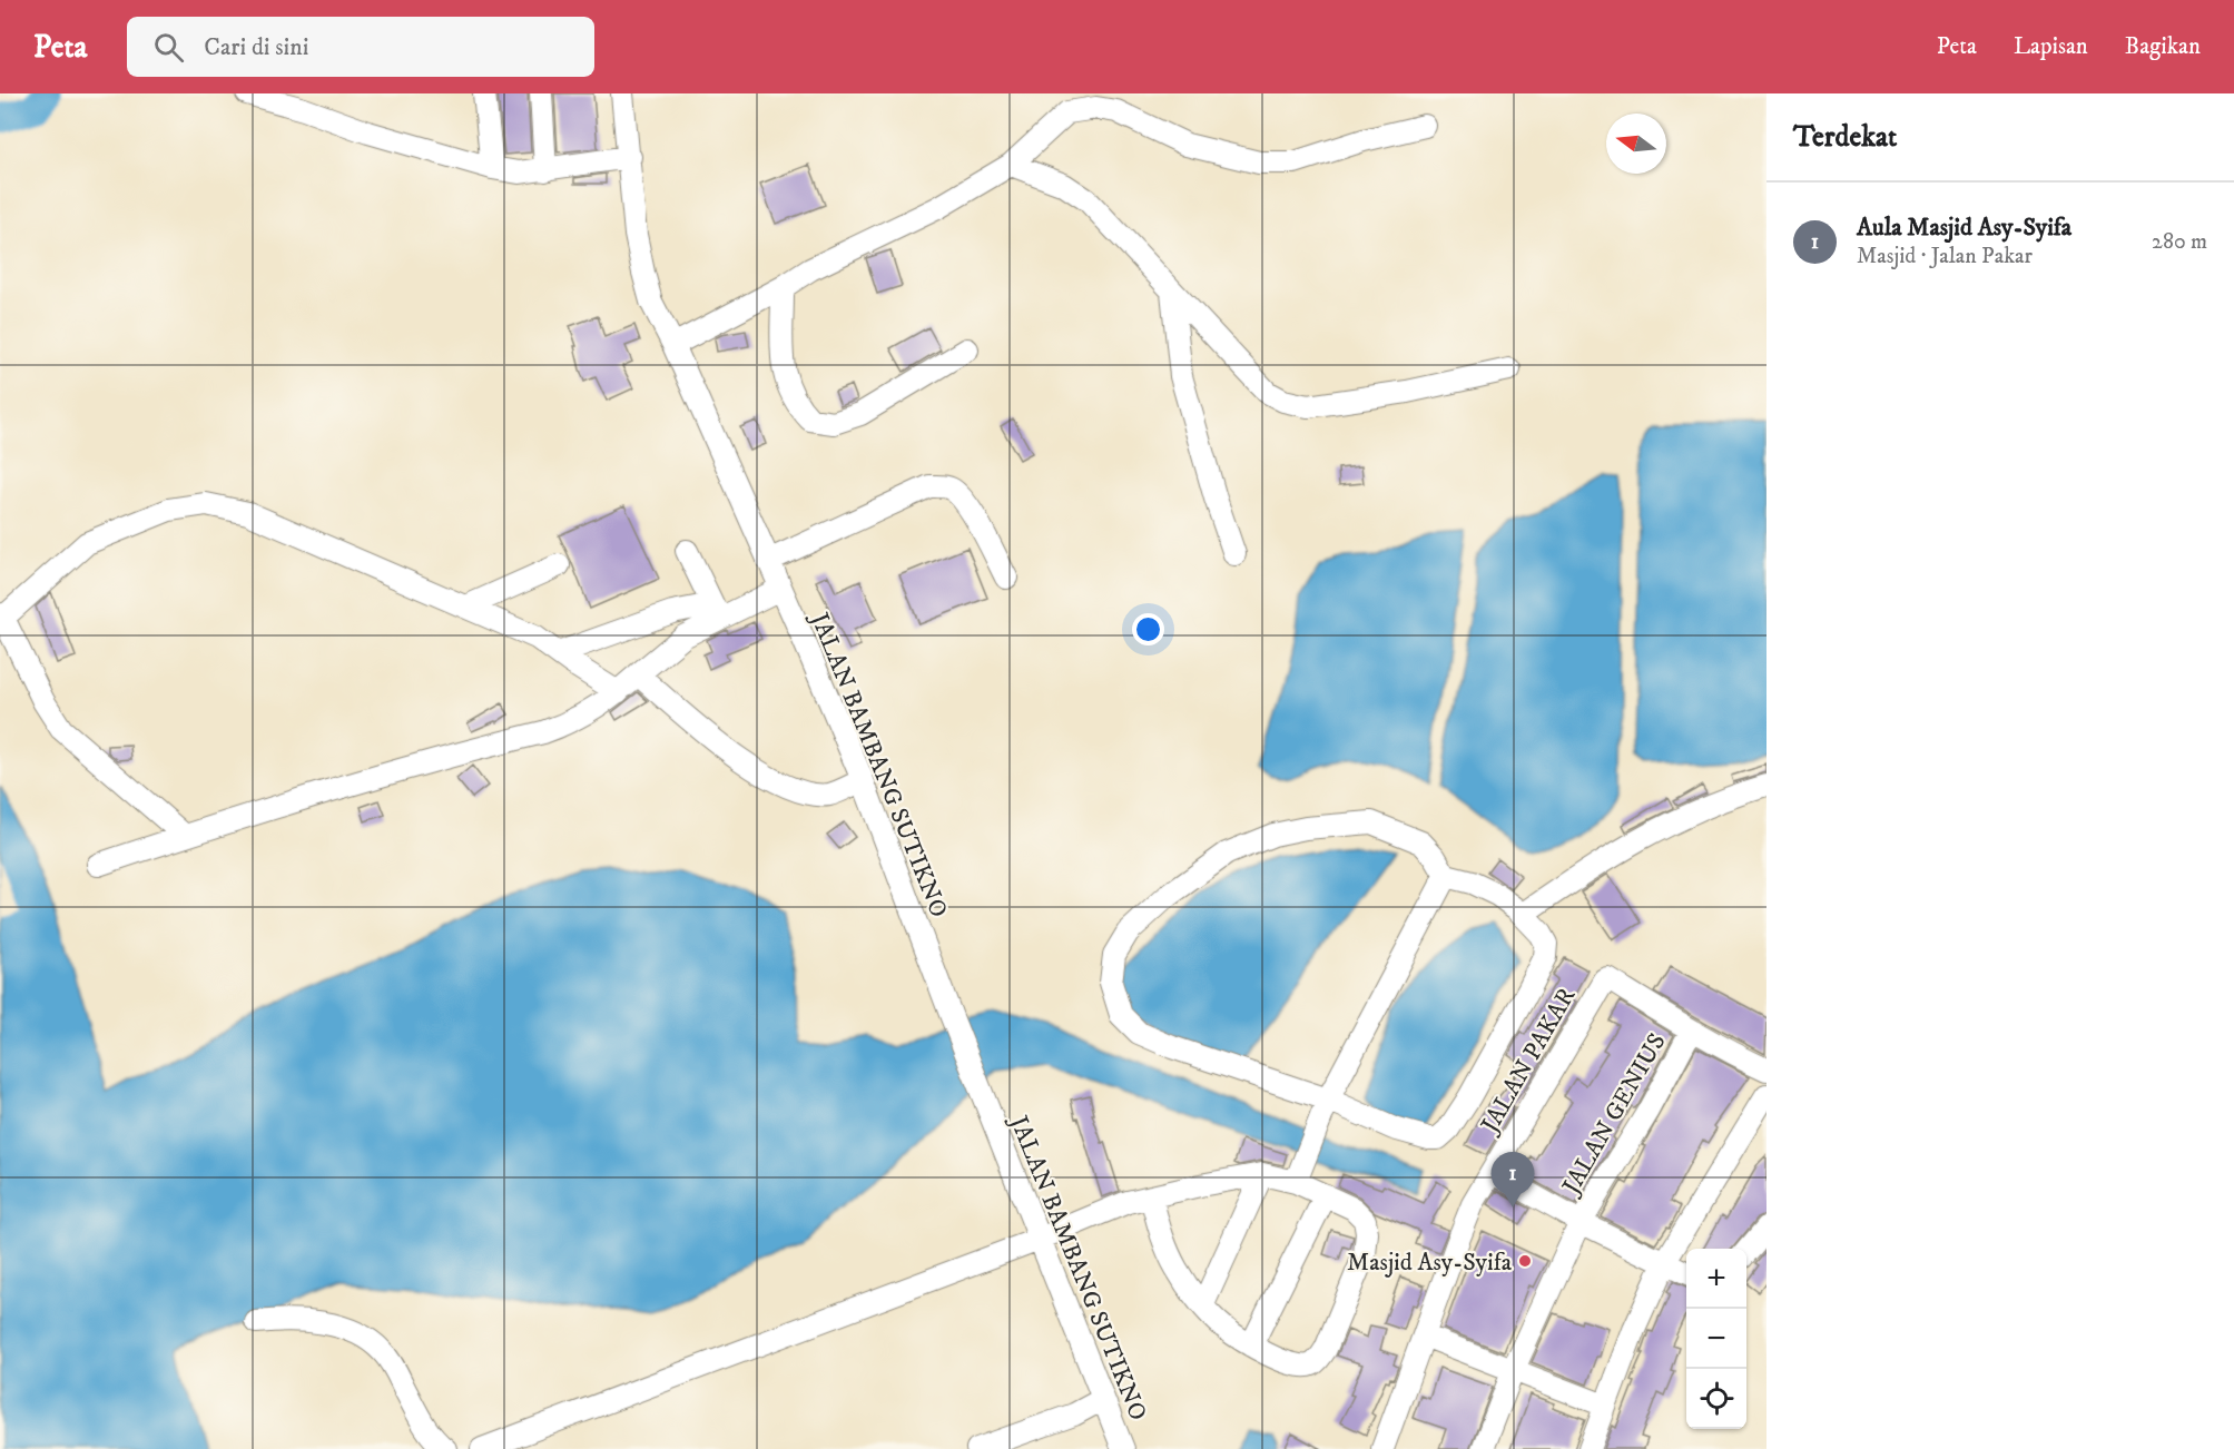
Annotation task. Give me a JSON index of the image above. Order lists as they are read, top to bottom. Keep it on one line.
{"streets":{"street":["JALAN BAMBANG SUTIKNO","JALAN PAKAR","JALAN GENIUS"]},"crossings":[["JALAN PAKAR","JALAN GENIUS"]],"places":["Masjid Asy-Syifa"],"north":"left","page":{"header":"Peta","search":"Cari di sini","nav":["Peta","Lapisan","Bagikan"],"heading":"Terdekat","list":[{"mark":"1","name":"Aula Masjid Asy-Syifa","note":"Masjid · Jalan Pakar","value":"280 m"}],"pins":"1","map_buttons":["+","−"]}}
